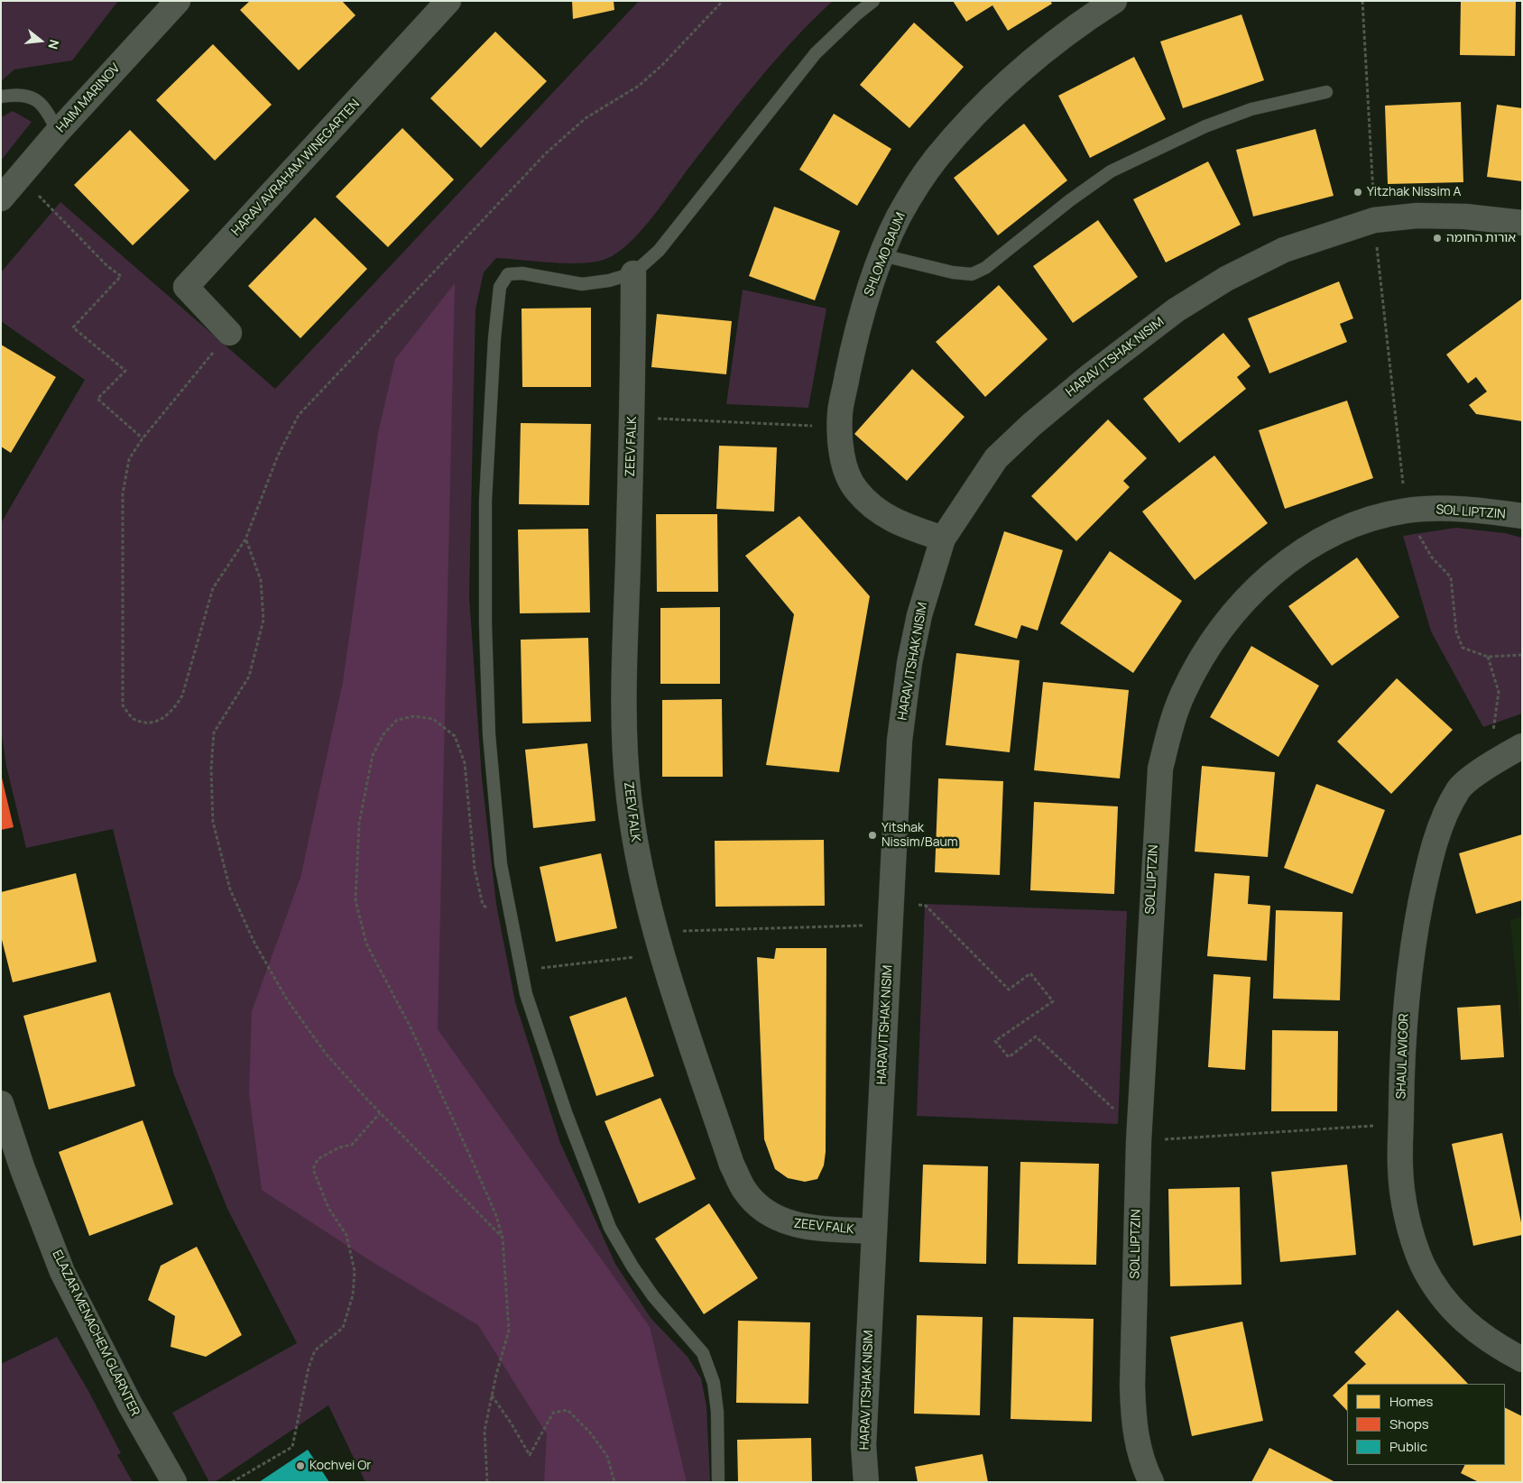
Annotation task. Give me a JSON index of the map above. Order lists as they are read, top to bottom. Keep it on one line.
{"streets":{"street":["HAIM MARINOV","HARAV AVRAHAM WINEGARTEN","SHLOMO BAUM","HARAV ITSHAK NISIM","ZEEV FALK","SOL LIPTZIN","SHAUL AVIGOR","ELAZAR MENACHEM GLARNTER"]},"crossings":[["SHLOMO BAUM","HARAV ITSHAK NISIM"],["HARAV ITSHAK NISIM","ZEEV FALK"]],"places":["Yitzhak Nissim A","אורות החומה","Yitshak Nissim/Baum","Kochvei Or"],"legend":["Homes","Shops","Public"],"north":"right"}
